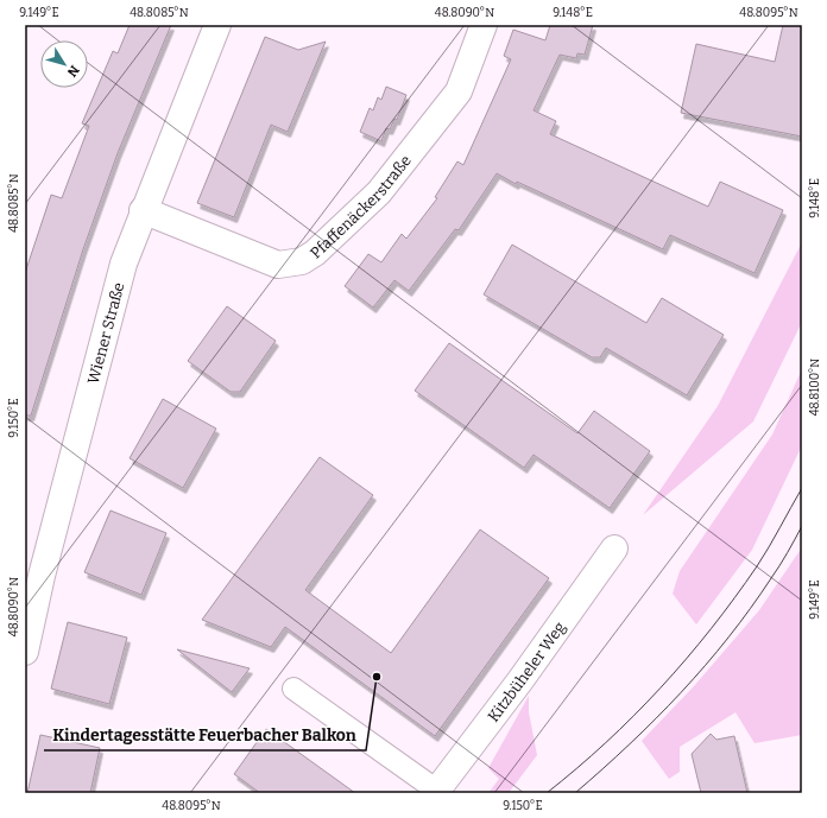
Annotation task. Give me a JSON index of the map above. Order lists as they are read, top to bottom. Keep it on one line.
{"streets":{"street":["Pfaffenäckerstraße","Wiener Straße","Kitzbüheler Weg"]},"crossings":[["Pfaffenäckerstraße","Wiener Straße"]],"places":["Kindertagesstätte Feuerbacher Balkon"],"north":"bottom right","coordinates":["9.149°E","48.8085°N","48.8090°N","9.148°E","48.8095°N","48.8100°N","9.150°E"]}
